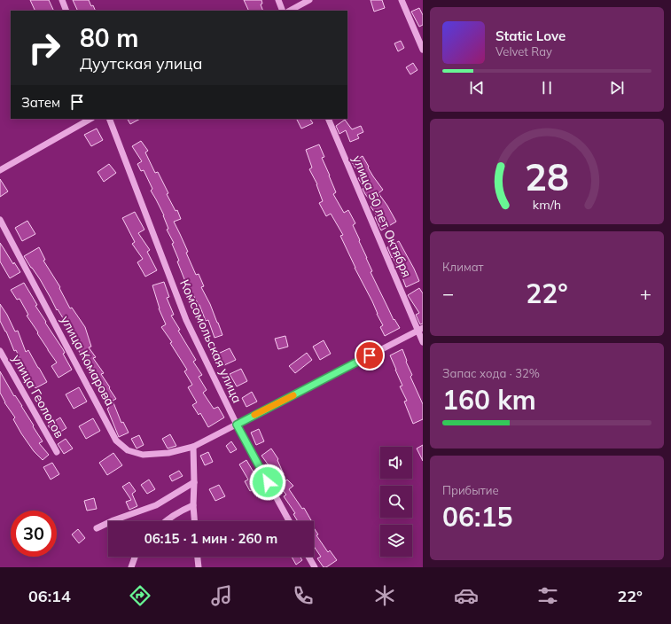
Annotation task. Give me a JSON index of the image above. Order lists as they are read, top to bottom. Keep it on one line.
{"streets":{"street":["улица 50 лет Октября","Комсомольская улица","улица Комарова","улица Геологов"]},"crossings":[["улица 50 лет Октября","улица Комарова"],["Комсомольская улица","улица Комарова"]],"page":{"turn":["80 m","Дуутская улица"],"song":["Static Love","Velvet Ray"],"then":"Затем","tile":["Климат",["Запас хода · 32%","160 km"],["Прибытие","06:15"]],"heat":["−","22°","+"],"limit":"30","trip":"06:15 · 1 мин · 260 m","tabs":["06:14","22°"],"gauge":["28","km/h"]}}
